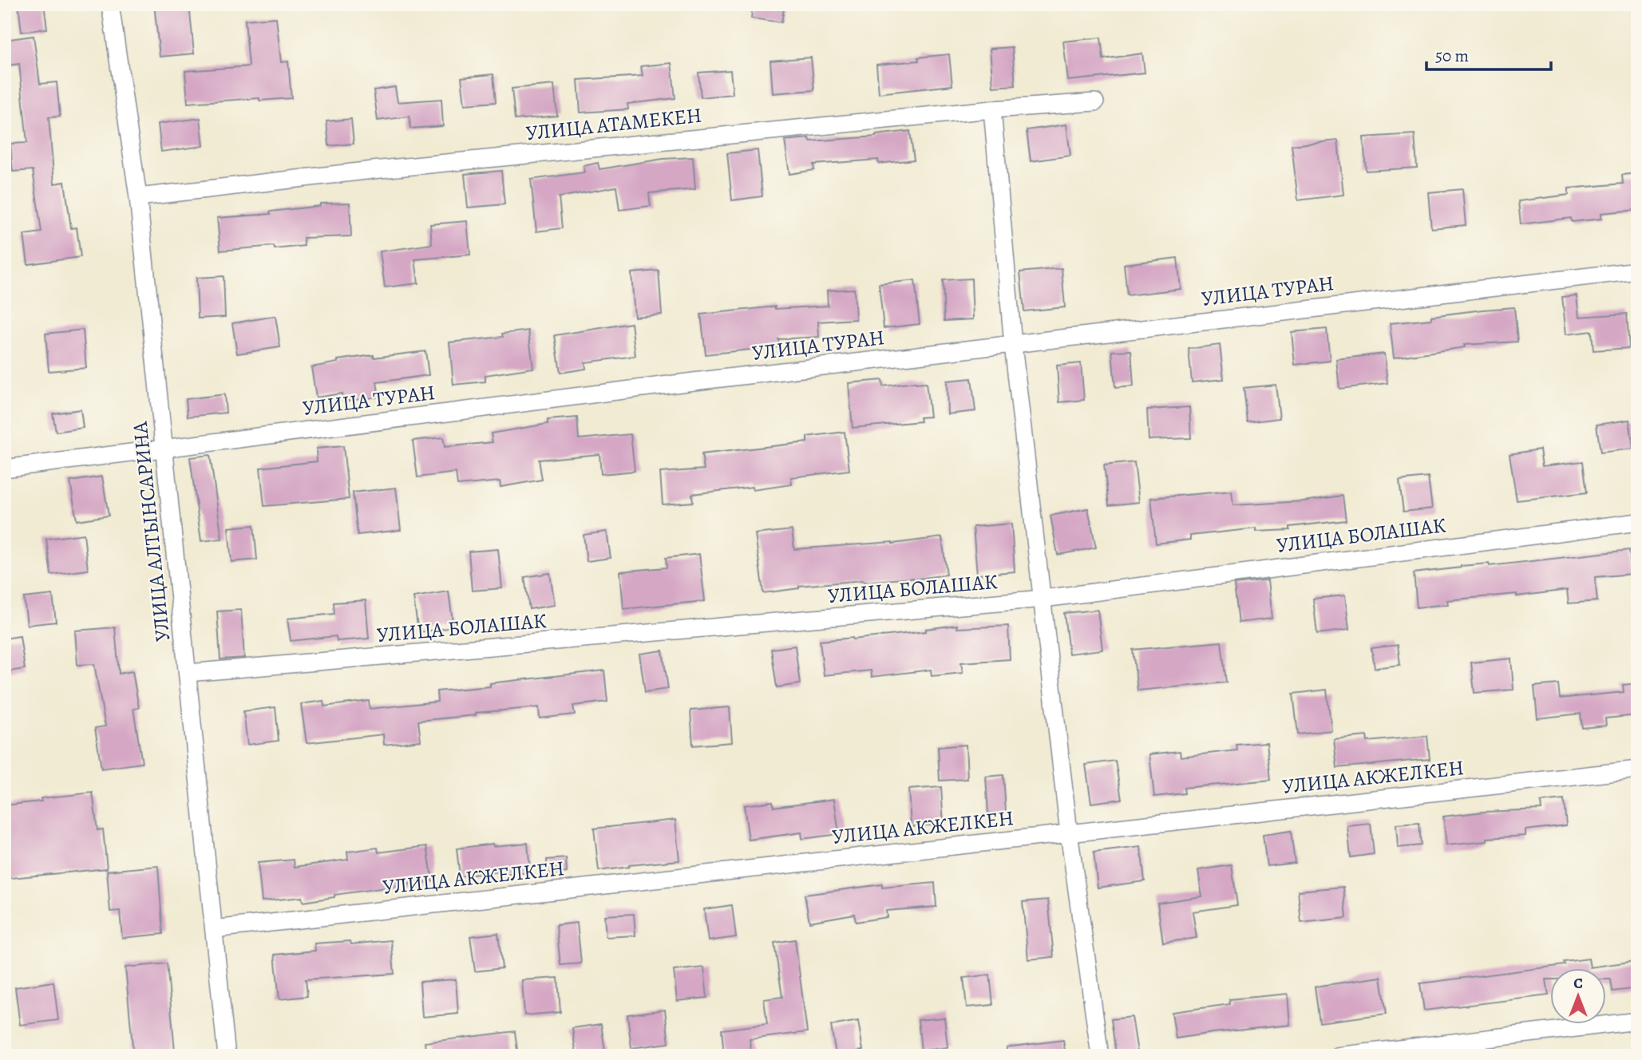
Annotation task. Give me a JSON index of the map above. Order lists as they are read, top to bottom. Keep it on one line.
{"streets":{"street":["УЛИЦА АТАМЕКЕН","УЛИЦА ТУРАН","УЛИЦА АЛТЫНСАРИНА","УЛИЦА БОЛАШАК","УЛИЦА АКЖЕЛКЕН"]},"crossings":[["УЛИЦА АТАМЕКЕН","УЛИЦА АЛТЫНСАРИНА"],["УЛИЦА ТУРАН","УЛИЦА АЛТЫНСАРИНА"],["УЛИЦА АЛТЫНСАРИНА","УЛИЦА БОЛАШАК"],["УЛИЦА АЛТЫНСАРИНА","УЛИЦА АКЖЕЛКЕН"]],"scale_bar":"50 m","north":"top"}
